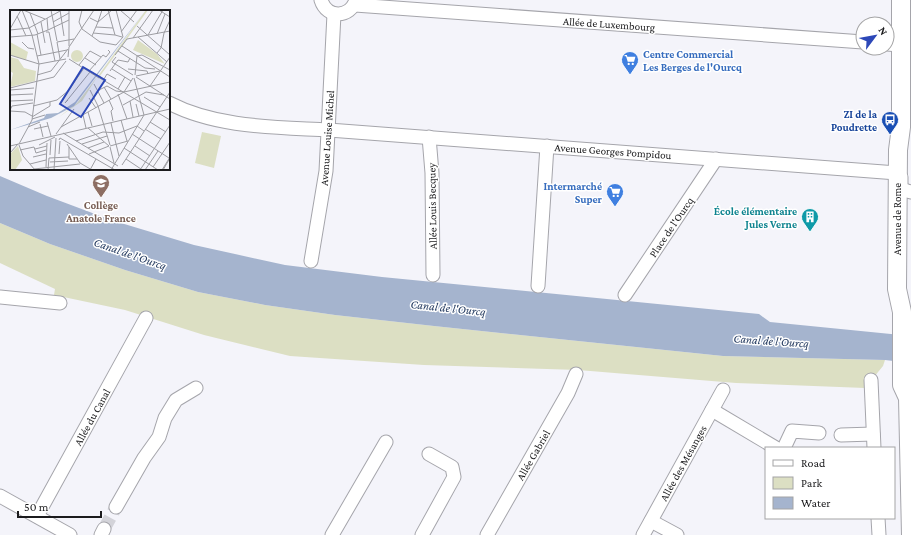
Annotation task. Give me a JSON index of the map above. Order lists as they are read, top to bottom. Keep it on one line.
{"streets":{"street":["Allée de Luxembourg","Avenue Louise Michel","Avenue Georges Pompidou","Allée Louis Becquey","Avenue de Rome","Place de l'Ourcq","Allée du Canal","Allée Gabriel","Allée des Mésanges"]},"crossings":[["Avenue Louise Michel","Avenue Georges Pompidou"],["Avenue Georges Pompidou","Allée Louis Becquey"],["Avenue Georges Pompidou","Avenue de Rome"],["Avenue Georges Pompidou","Place de l'Ourcq"]],"water":["Canal de l'Ourcq"],"places":{"supermarket":["Centre Commercial Les Berges de l'Ourcq","Intermarché Super"],"bus stop":["ZI de la Poudrette"],"school or university":["Collège Anatole France"],"building":["École élémentaire Jules Verne"]},"legend":["Road","Park","Water"],"scale_bar":"50 m","north":"top right"}
